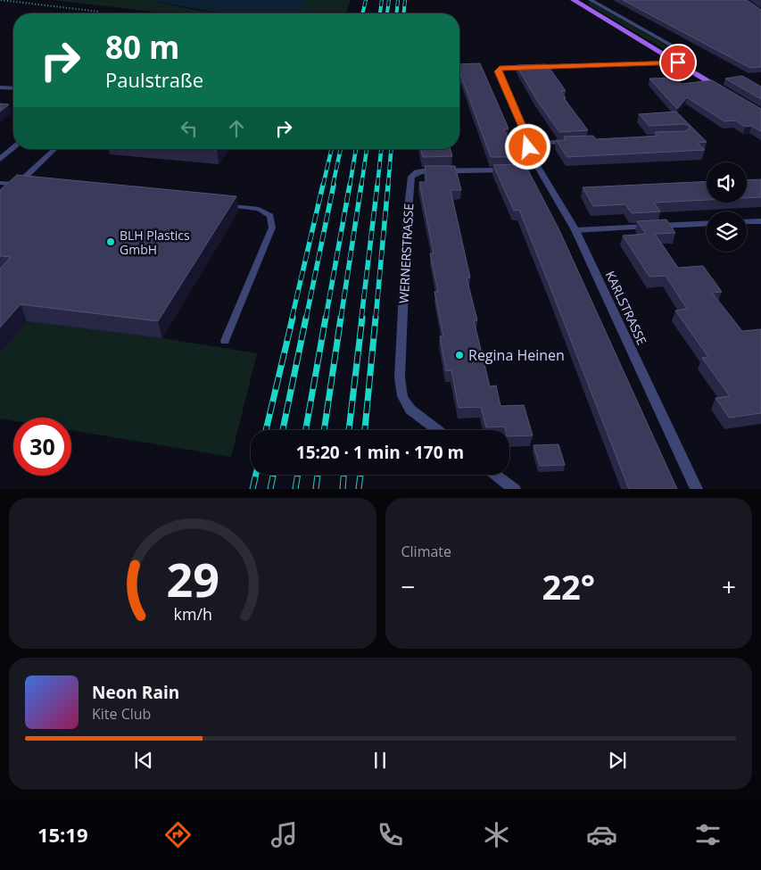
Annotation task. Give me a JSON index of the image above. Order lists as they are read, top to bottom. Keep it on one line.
{"streets":{"street":["WERNERSTRASSE","KARLSTRASSE"]},"places":["BLH Plastics GmbH","Regina Heinen"],"page":{"turn":["80 m","Paulstraße"],"limit":"30","trip":"15:20 · 1 min · 170 m","tile":"Climate","heat":["−","22°","+"],"song":["Neon Rain","Kite Club"],"tabs":"15:19","gauge":["29","km/h"]}}
